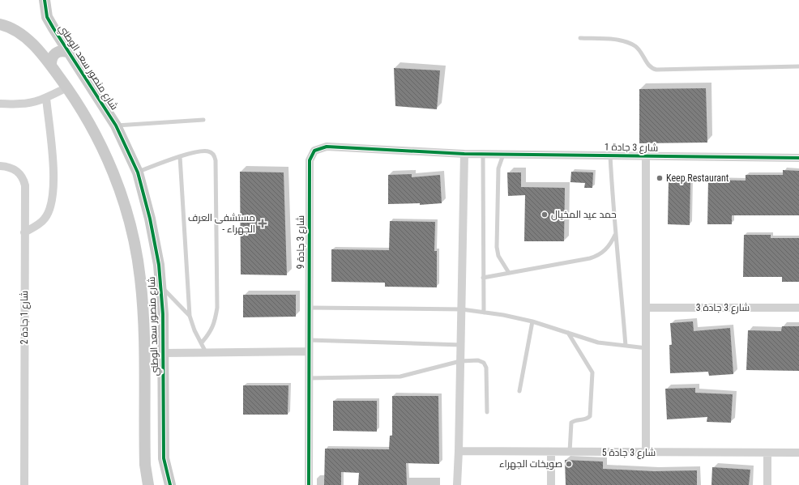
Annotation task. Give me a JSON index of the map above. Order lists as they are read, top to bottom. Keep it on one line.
{"streets":{"street":["شارع منصور سعد الوطني","شارع 3 جادة 1","شارع 3 جادة 9","شارع 3 جادة 3","شارع 1 جادة 2","شارع 3 جادة 5"]},"crossings":[["شارع 3 جادة 1","شارع 3 جادة 9"],["شارع 3 جادة 1","شارع 3 جادة 3"],["شارع 3 جادة 1","شارع 3 جادة 5"]],"places":{"other":["Keep Restaurant","حمد عيد المخيال","صويخات الجهراء"],"health":["مستشفى العرف - الجهراء"]}}
